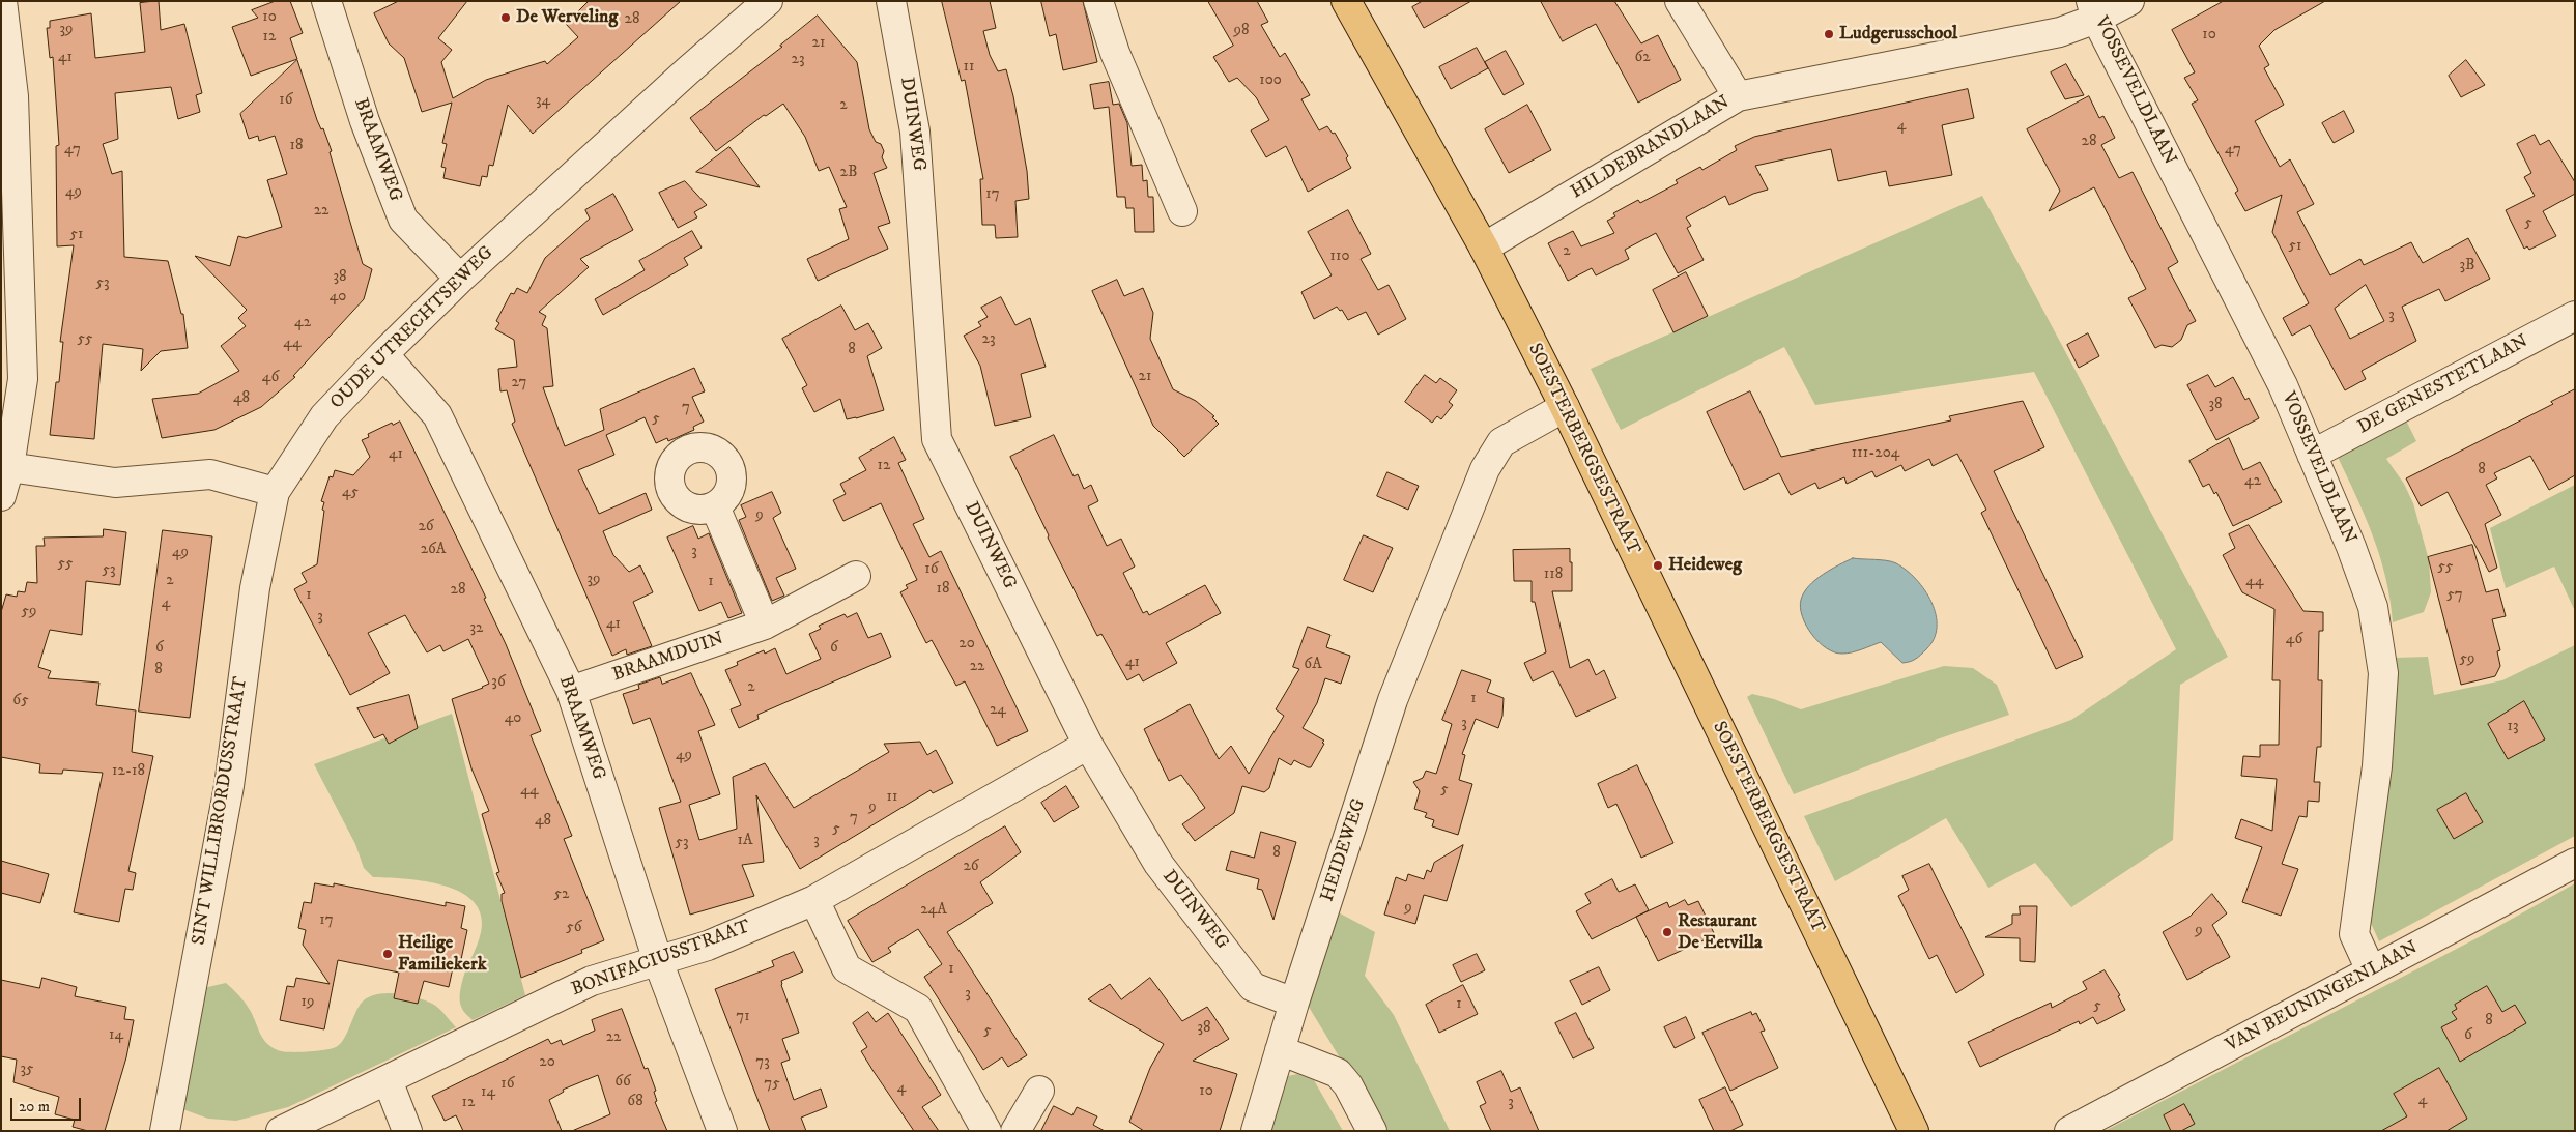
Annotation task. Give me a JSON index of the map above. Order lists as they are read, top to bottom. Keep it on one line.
{"streets":{"main road":["SOESTERBERGSESTRAAT"],"street":["VOSSEVELDLAAN","DUINWEG","HILDEBRANDLAAN","BRAAMWEG","OUDE UTRECHTSEWEG","DE GENESTETLAAN","BRAAMDUIN","SINT WILLIBRORDUSSTRAAT","HEIDEWEG","BONIFACIUSSTRAAT","VAN BEUNINGENLAAN"]},"crossings":[["VOSSEVELDLAAN","HILDEBRANDLAAN"],["VOSSEVELDLAAN","DE GENESTETLAAN"],["VOSSEVELDLAAN","VAN BEUNINGENLAAN"],["DUINWEG","HEIDEWEG"],["DUINWEG","BONIFACIUSSTRAAT"],["HILDEBRANDLAAN","SOESTERBERGSESTRAAT"],["BRAAMWEG","OUDE UTRECHTSEWEG"],["BRAAMWEG","BRAAMDUIN"],["BRAAMWEG","BONIFACIUSSTRAAT"],["OUDE UTRECHTSEWEG","SINT WILLIBRORDUSSTRAAT"],["SOESTERBERGSESTRAAT","HEIDEWEG"]],"places":["De Werveling","Ludgerusschool","Heideweg","Restaurant De Eetvilla","Heilige Familiekerk"],"house_numbers":["10","28","39","98","10","12","21","41","62","23","11","100","16","34","2","4","28","18","47","47","2B","49","17","22","5","51","51","2","110","3B","38","53","40","3","42","55","23","44","8","21","46","27","48","38","7","5","111-204","41","12","8","42","45","9","26","26A","3","49","55","55","16","53","118","39","2","1","44","18","28","1","57","4","59","3","41","32","46","20","6","6","59","41","6A","22","8","36","2","1","65","24","40","3","13","49","12-18","5","44","11","9","7","48","5","1A","3","53","8","26","52","9","24A","17","56","9","1","3","19","1","5","71","8","38","5","14","6","22","20","73","35","66","16","75","4","10","14","4","68","12","3"],"scale_bar":"20 m"}
